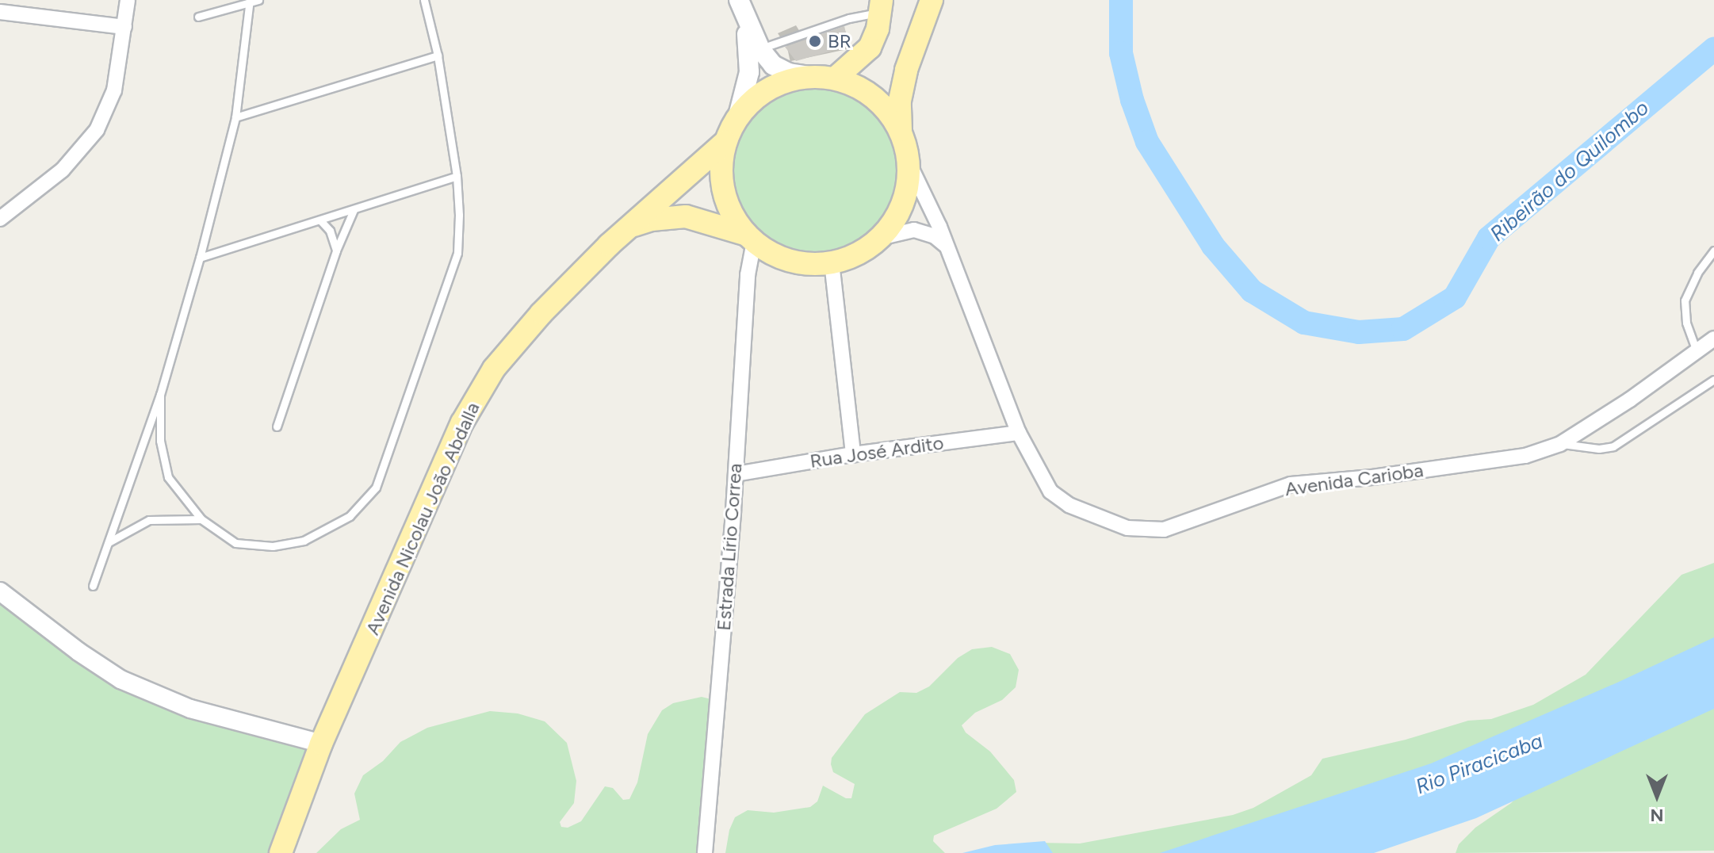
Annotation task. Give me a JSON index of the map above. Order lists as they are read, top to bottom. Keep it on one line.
{"streets":{"main road":["Avenida Nicolau João Abdalla"],"street":["Rua José Ardito","Avenida Carioba","Estrada Lírio Correa"]},"crossings":[["Rua José Ardito","Avenida Carioba"],["Rua José Ardito","Estrada Lírio Correa"],["Avenida Carioba","Avenida Nicolau João Abdalla"],["Avenida Carioba","Estrada Lírio Correa"],["Avenida Nicolau João Abdalla","Estrada Lírio Correa"]],"water":["Ribeirão do Quilombo","Rio Piracicaba"],"places":["BR"],"north":"bottom"}
